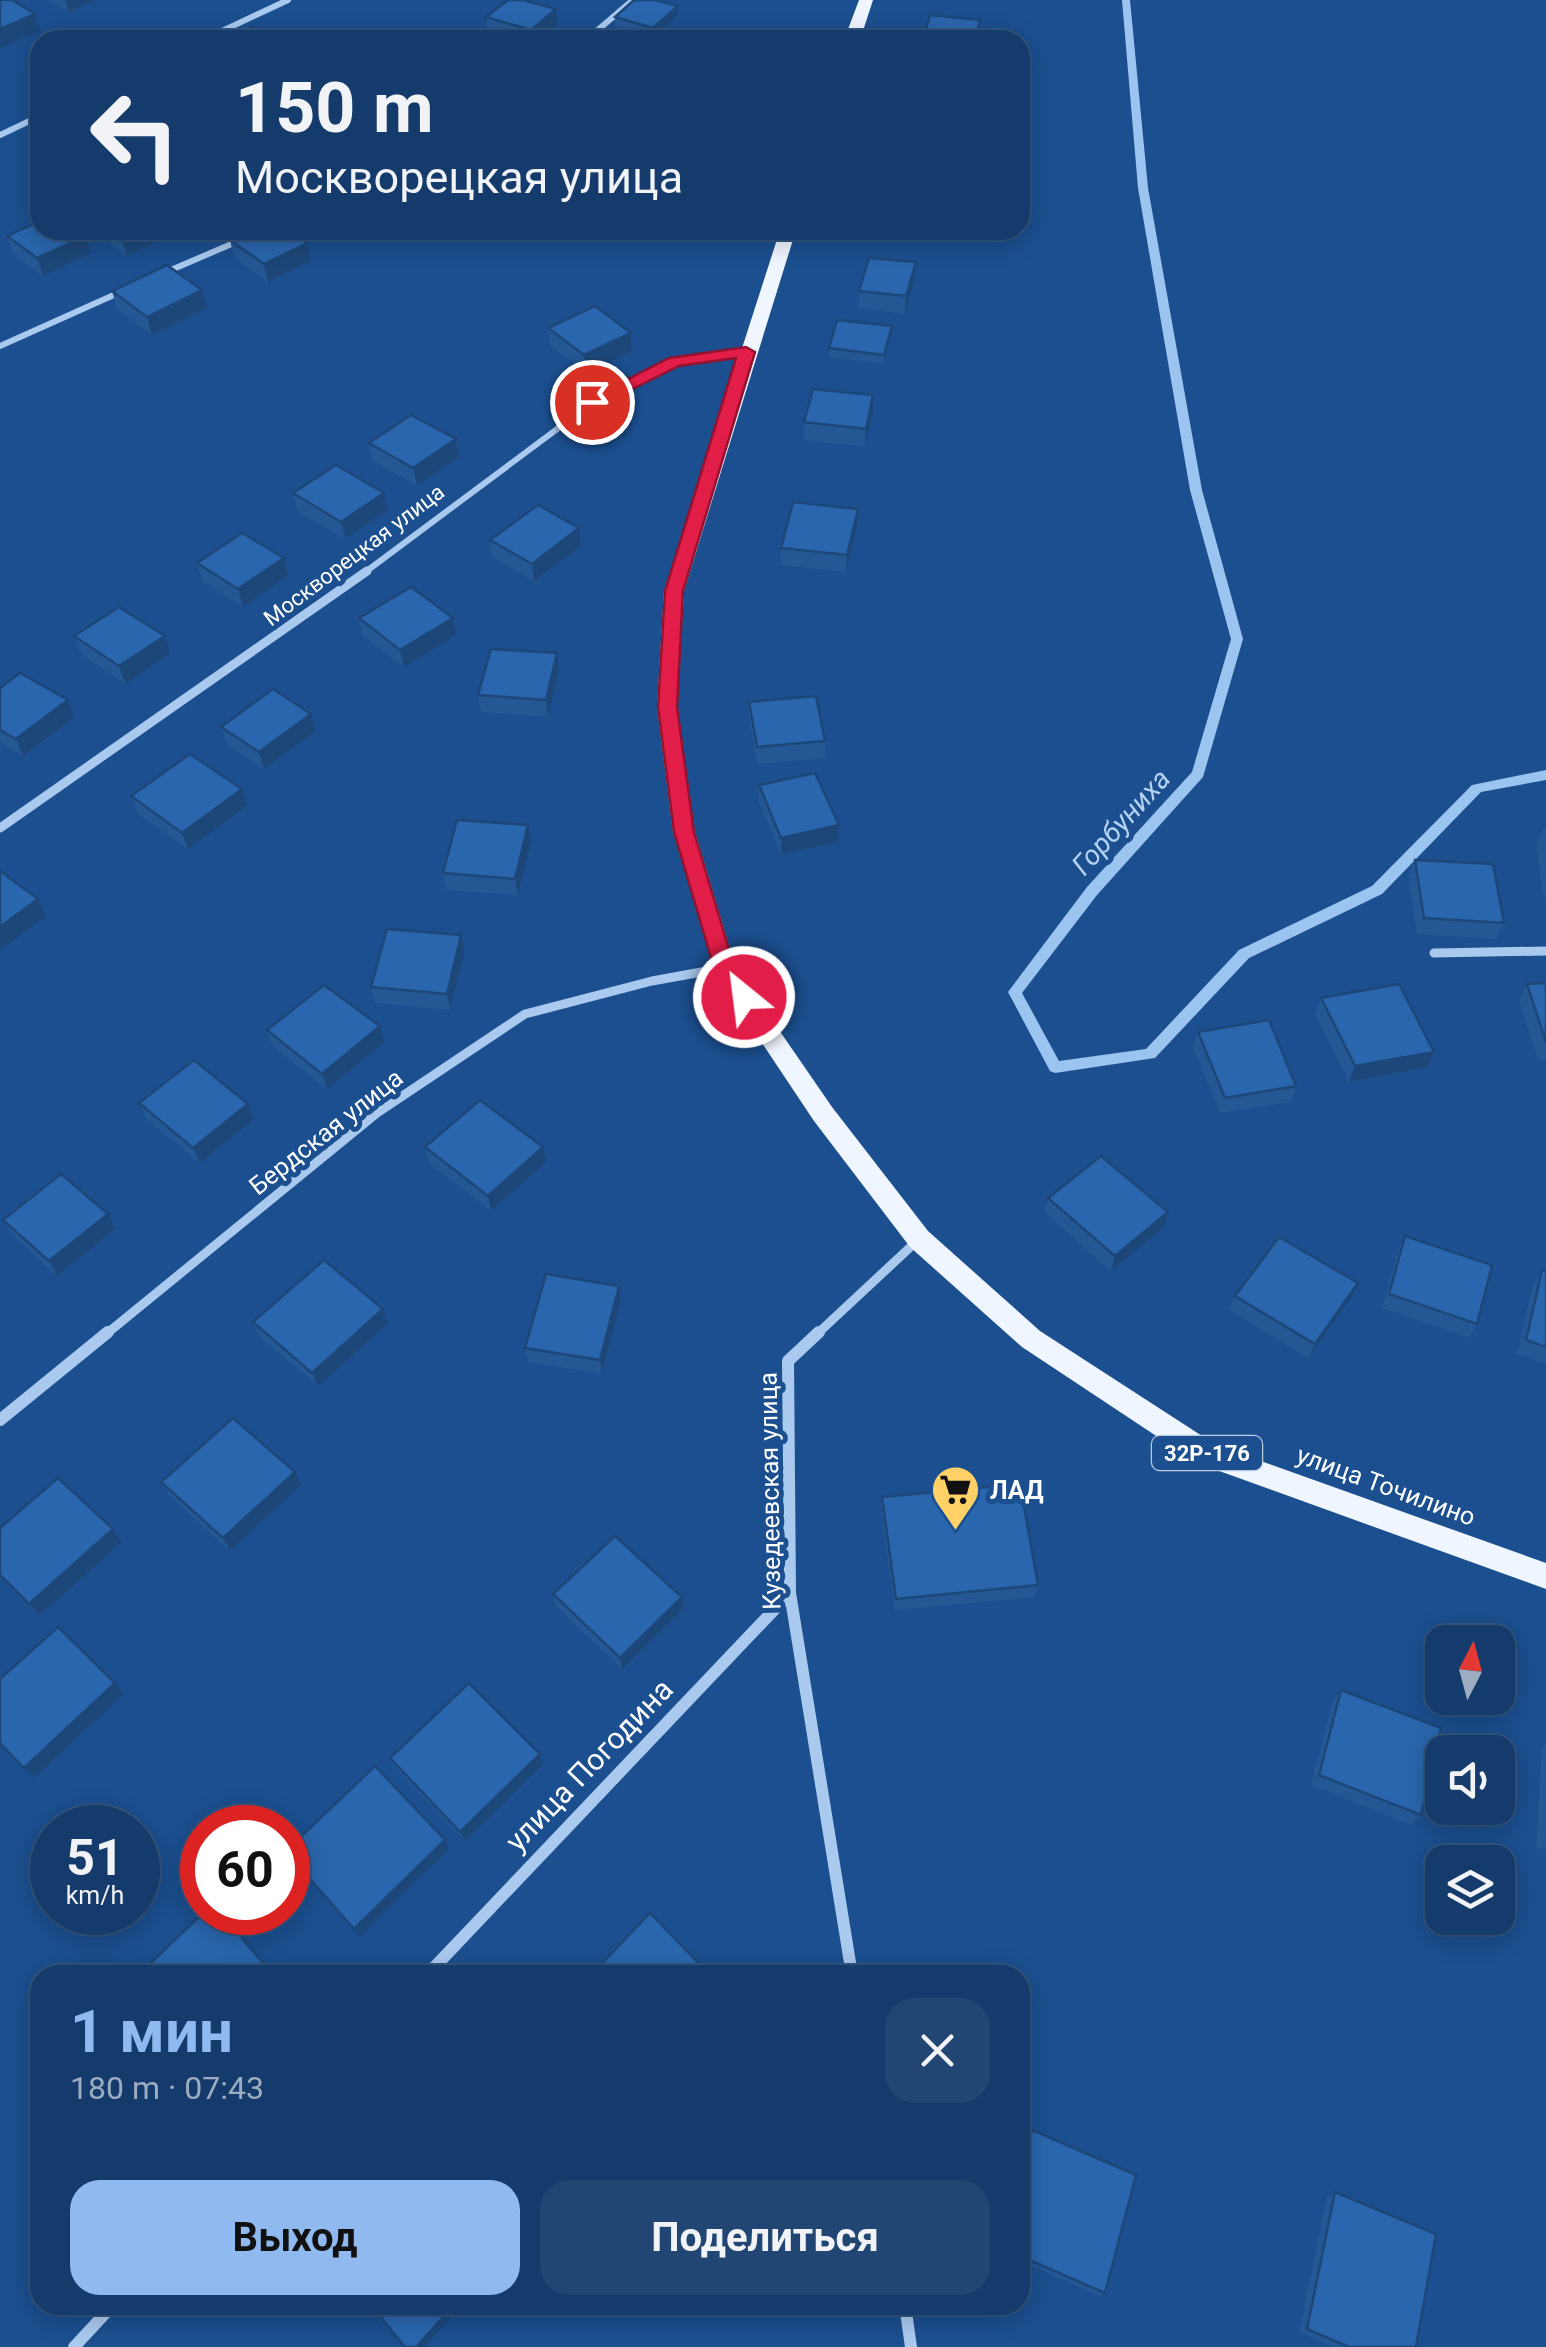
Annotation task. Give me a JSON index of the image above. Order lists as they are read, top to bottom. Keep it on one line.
{"streets":{"main road":["32Р-176","улица Точилино"],"street":["Москворецкая улица","Бердская улица","Кузедеевская улица","улица Погодина"]},"crossings":[["Москворецкая улица","32Р-176"],["Бердская улица","32Р-176"],["32Р-176","улица Точилино"],["32Р-176","Кузедеевская улица"],["улица Точилино","Кузедеевская улица"],["Кузедеевская улица","улица Погодина"]],"water":["Горбуниха"],"places":{"supermarket":["ЛАД"]},"north":"top","page":{"turn":["150 m","Москворецкая улица"],"speed":"51 km/h","limit":"60","heading":["1 мин","180 m · 07:43"],"buttons":["Выход","Поделиться"]}}
